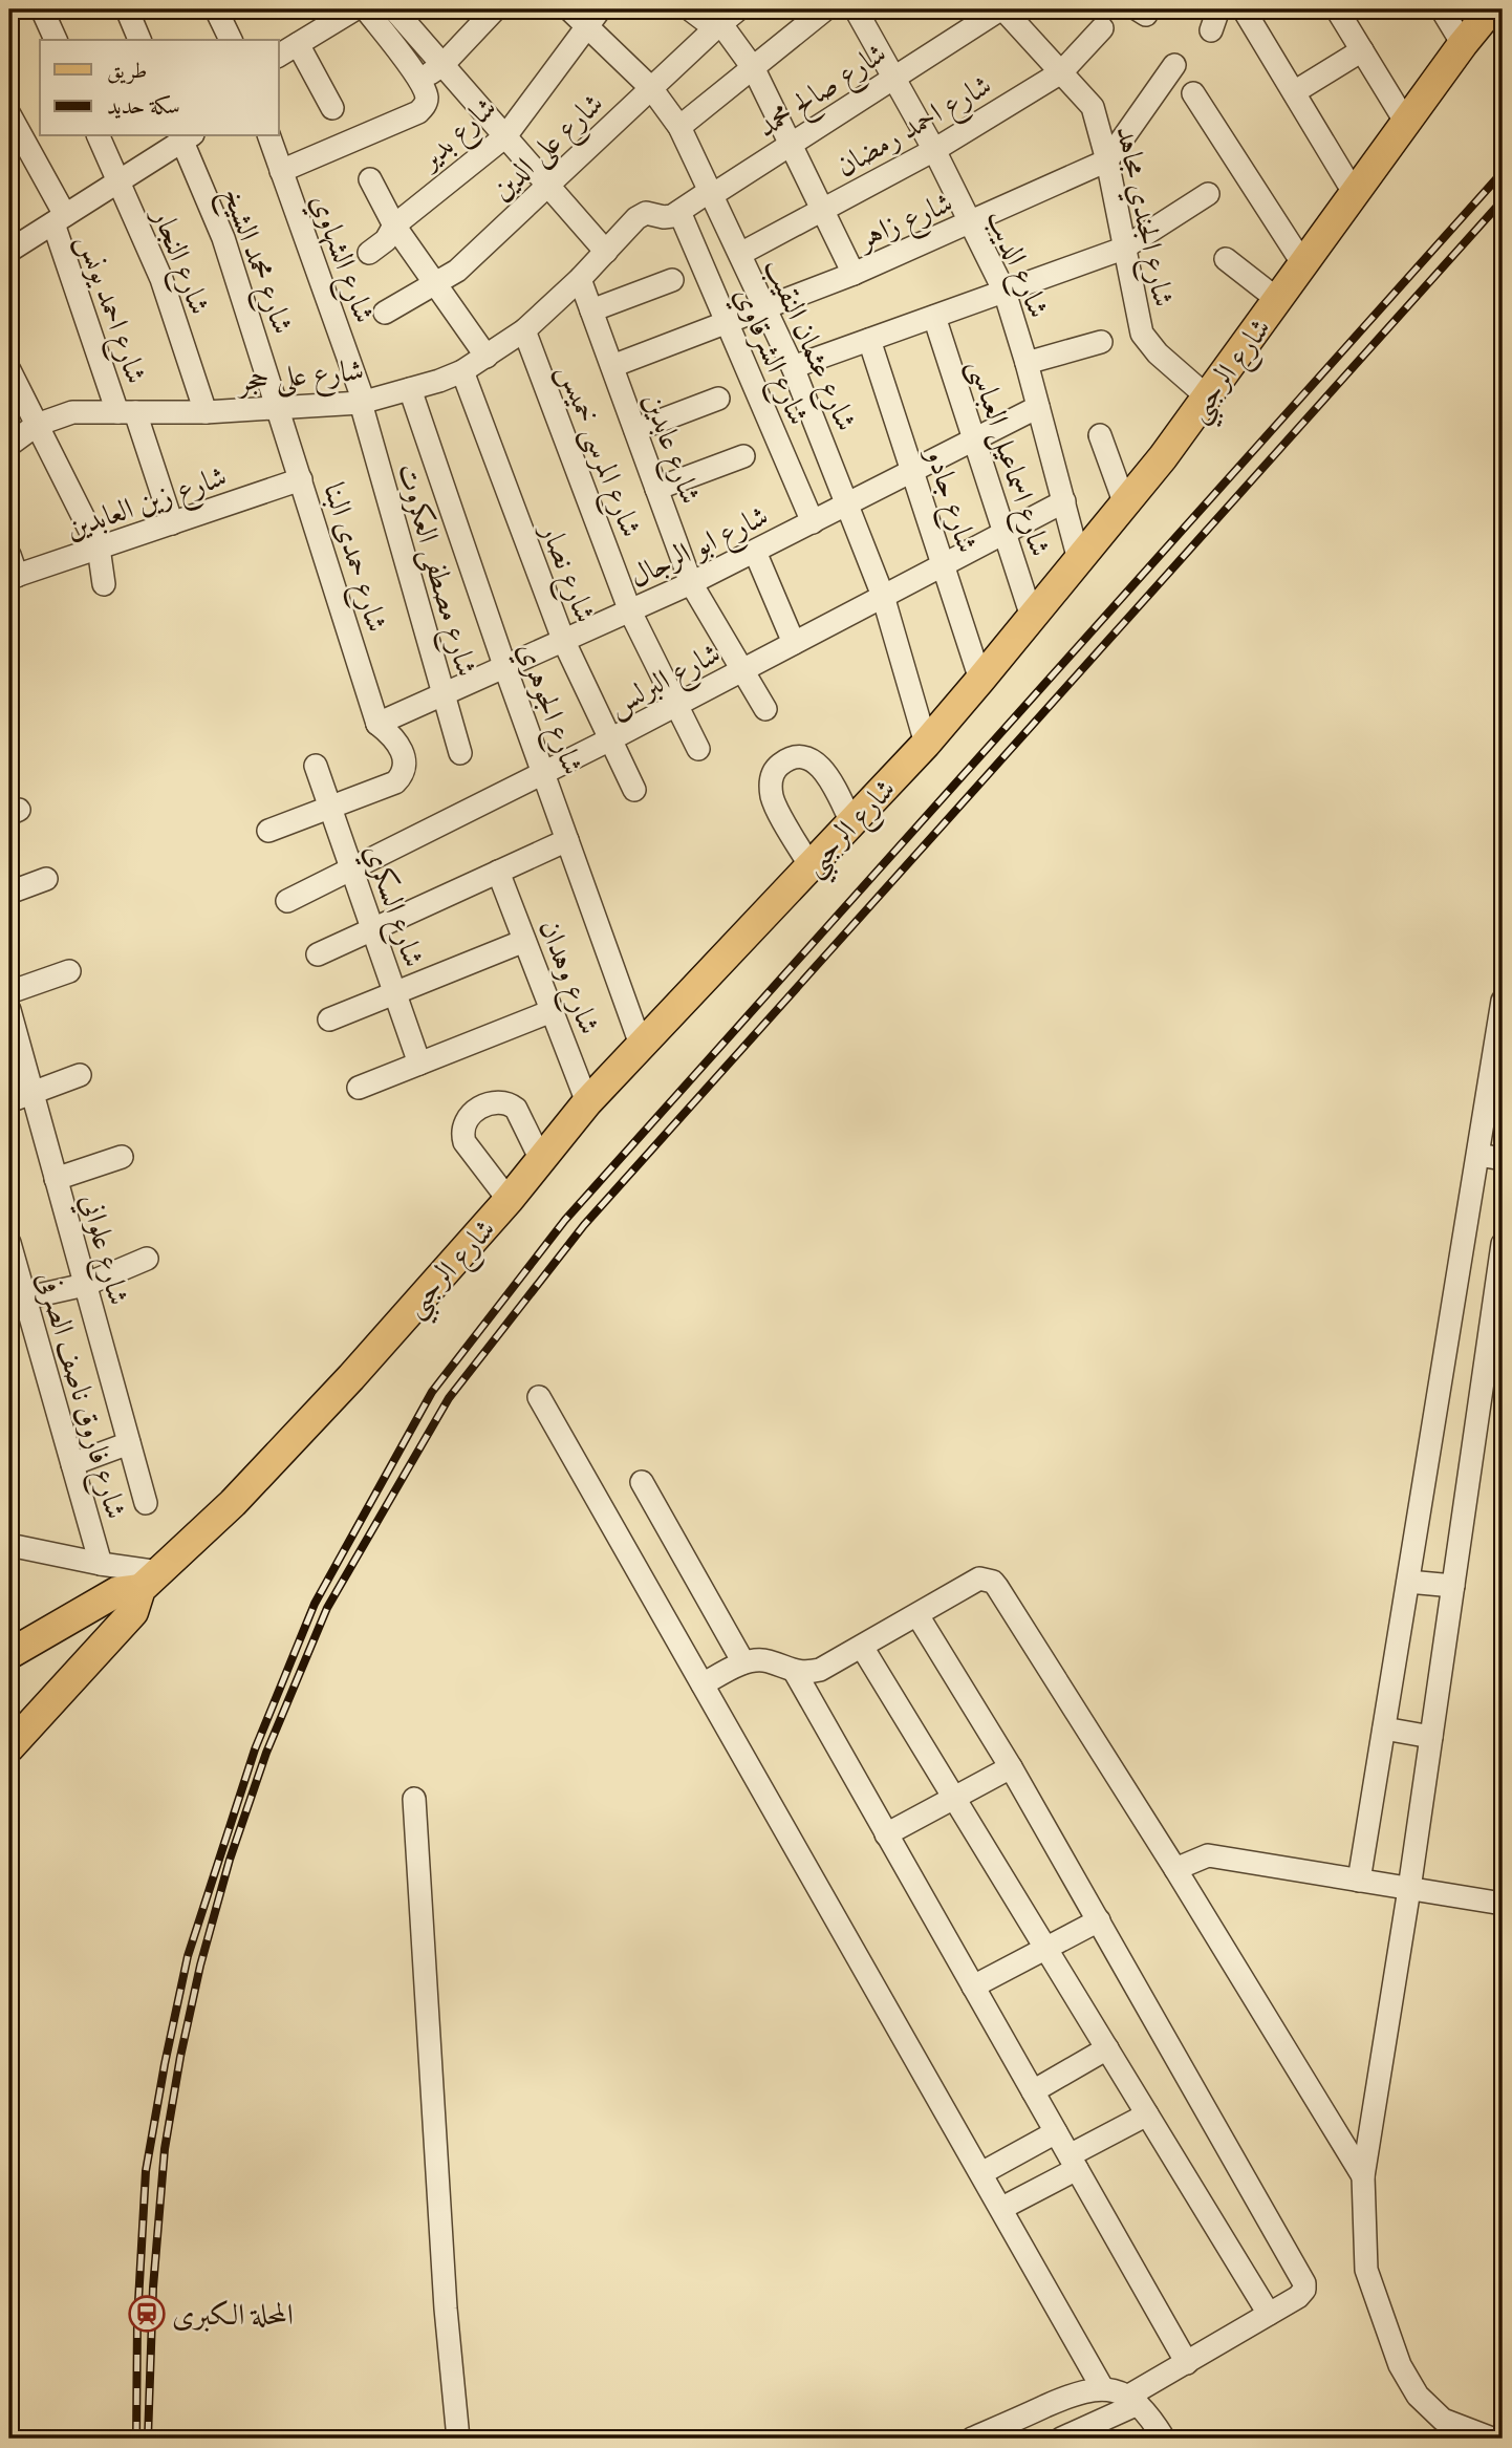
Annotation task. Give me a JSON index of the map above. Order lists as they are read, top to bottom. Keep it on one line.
{"streets":{"main road":["شارع الرجبي"],"street":["شارع صالح محمد","شارع احمد رمضان","شارع بدير","شارع على الدين","شارع الجندي مجاهد","شارع زاهر","شارع الشهاوي","شارع محمد الشيخ","شارع النجار","شارع الديب","شارع احمد يونس","شارع عثمان النقيب","شارع الشرقاوي","شارع على حجر","شارع عابدين","شارع المرسى خميس","شارع اسماعيل العباسى","شارع جادو","شارع زين العابدين","شارع ابو الرجال","شارع حمدى البنا","شارع مصطفى العكروت","شارع نصار","شارع البرلس","شارع الجوهري","شارع السكري","شارع وهدان","شارع علواني","شارع فاروق ناصف الصرفى"]},"crossings":[["شارع صالح محمد","شارع الجندي مجاهد"],["شارع صالح محمد","شارع الديب"],["شارع صالح محمد","شارع عثمان النقيب"],["شارع احمد رمضان","شارع الجندي مجاهد"],["شارع احمد رمضان","شارع الديب"],["شارع احمد رمضان","شارع عثمان النقيب"],["شارع بدير","شارع عثمان النقيب"],["شارع على الدين","شارع عثمان النقيب"],["شارع الجندي مجاهد","شارع زاهر"],["شارع الجندي مجاهد","شارع الرجبي"],["شارع زاهر","شارع الديب"],["شارع زاهر","شارع عثمان النقيب"],["شارع زاهر","شارع الشرقاوي"],["شارع زاهر","شارع عابدين"],["شارع الشهاوي","شارع على حجر"],["شارع الشهاوي","شارع مصطفى العكروت"],["شارع محمد الشيخ","شارع على حجر"],["شارع محمد الشيخ","شارع حمدى البنا"],["شارع النجار","شارع على حجر"],["شارع الديب","شارع الرجبي"],["شارع الديب","شارع ابو الرجال"],["شارع الديب","شارع البرلس"],["شارع احمد يونس","شارع على حجر"],["شارع احمد يونس","شارع زين العابدين"],["شارع عثمان النقيب","شارع الرجبي"],["شارع عثمان النقيب","شارع ابو الرجال"],["شارع عثمان النقيب","شارع البرلس"],["شارع الشرقاوي","شارع على حجر"],["شارع الشرقاوي","شارع ابو الرجال"],["شارع الرجبي","شارع اسماعيل العباسى"],["شارع الرجبي","شارع جادو"],["شارع الرجبي","شارع الجوهري"],["شارع الرجبي","شارع وهدان"],["شارع على حجر","شارع عابدين"],["شارع على حجر","شارع المرسى خميس"],["شارع على حجر","شارع حمدى البنا"],["شارع على حجر","شارع مصطفى العكروت"],["شارع على حجر","شارع نصار"],["شارع على حجر","شارع الجوهري"],["شارع عابدين","شارع ابو الرجال"],["شارع عابدين","شارع البرلس"],["شارع المرسى خميس","شارع ابو الرجال"],["شارع المرسى خميس","شارع البرلس"],["شارع اسماعيل العباسى","شارع ابو الرجال"],["شارع اسماعيل العباسى","شارع البرلس"],["شارع جادو","شارع ابو الرجال"],["شارع جادو","شارع البرلس"],["شارع زين العابدين","شارع حمدى البنا"],["شارع ابو الرجال","شارع حمدى البنا"],["شارع ابو الرجال","شارع مصطفى العكروت"],["شارع ابو الرجال","شارع نصار"],["شارع ابو الرجال","شارع الجوهري"],["شارع نصار","شارع البرلس"],["شارع البرلس","شارع الجوهري"],["شارع البرلس","شارع السكري"]],"places":{"station":["المحلة الكبرى"]},"legend":["طريق","سكة حديد"]}
